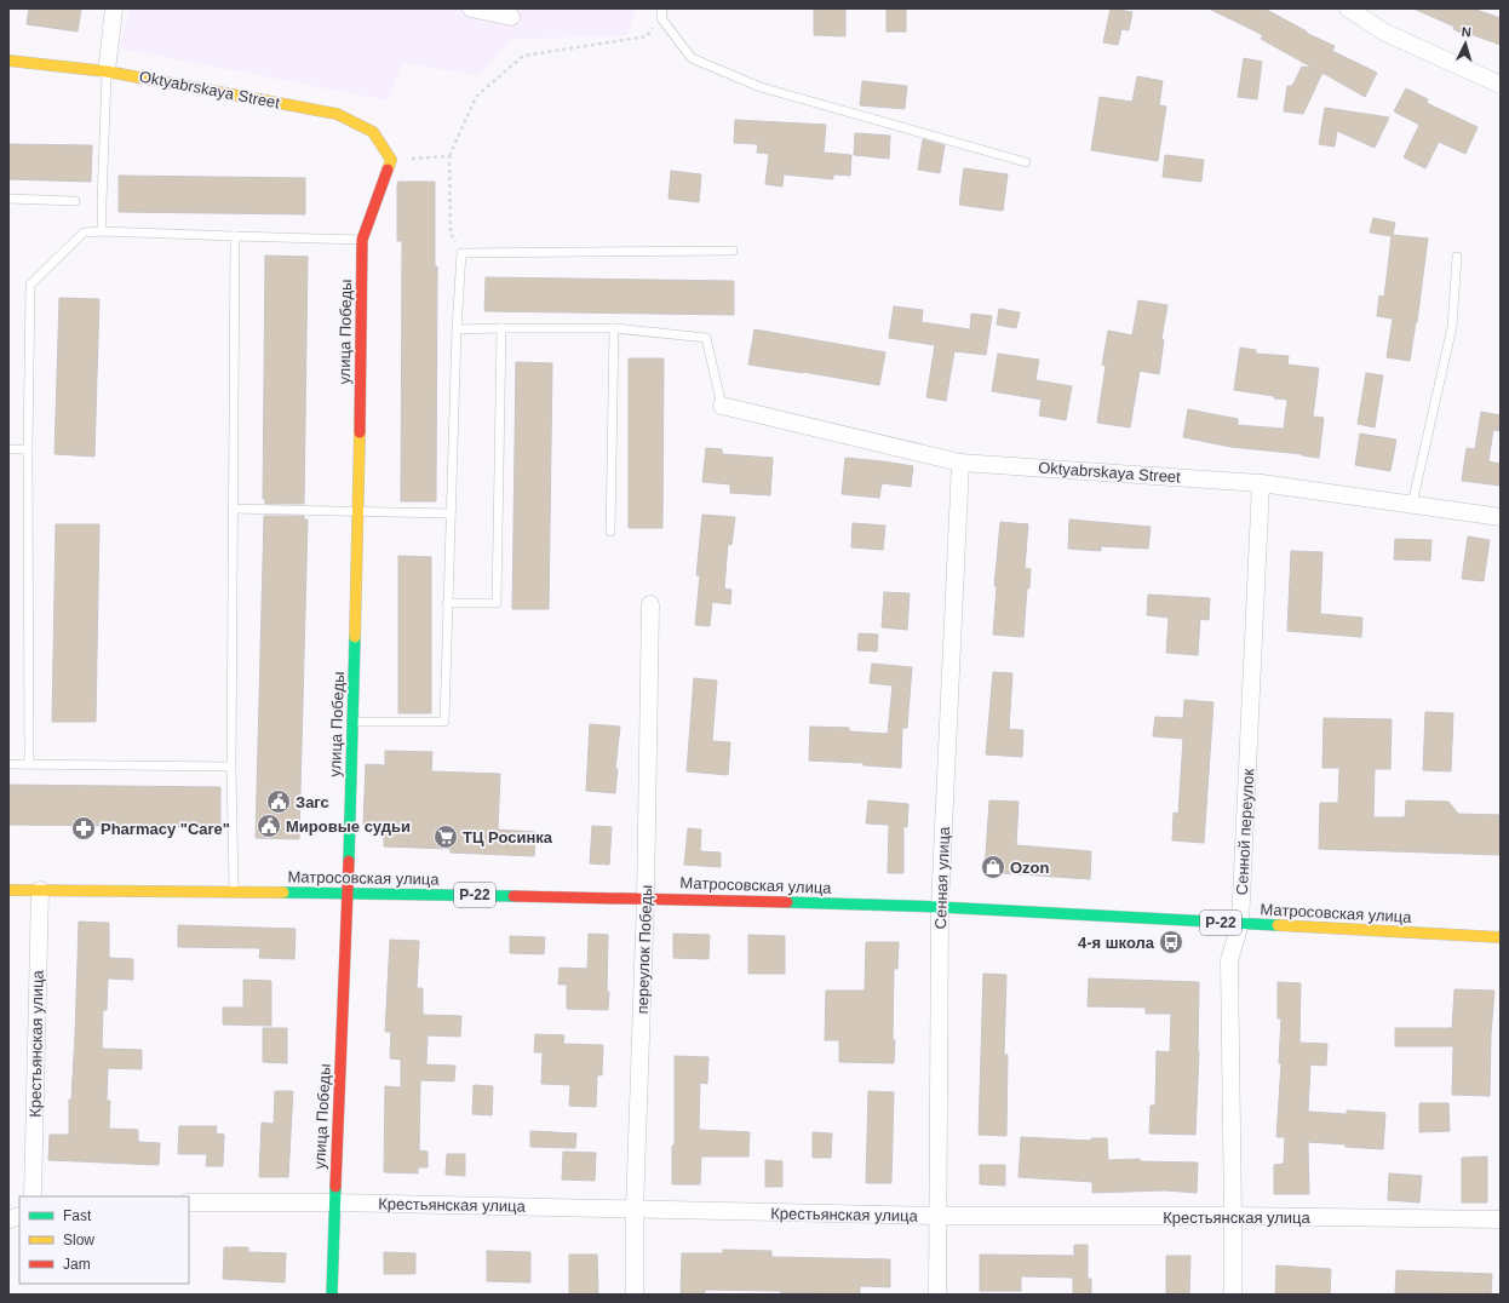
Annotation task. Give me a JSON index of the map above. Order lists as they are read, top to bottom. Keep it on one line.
{"streets":{"main road":["Oktyabrskaya Street","улица Победы","Матросовская улица","Р-22"],"street":["Сенной переулок","Сенная улица","переулок Победы","Крестьянская улица"]},"crossings":[["Oktyabrskaya Street","улица Победы"],["Oktyabrskaya Street","Сенной переулок"],["Oktyabrskaya Street","Сенная улица"],["улица Победы","Матросовская улица"],["улица Победы","Крестьянская улица"],["Сенной переулок","Матросовская улица"],["Сенной переулок","Крестьянская улица"],["Матросовская улица","Сенная улица"],["Матросовская улица","переулок Победы"],["Матросовская улица","Крестьянская улица"],["Сенная улица","Крестьянская улица"],["переулок Победы","Крестьянская улица"]],"places":{"public building":["Загс","Мировые судьи"],"pharmacy":["Pharmacy \"Care\""],"supermarket":["ТЦ Росинка"],"shop":["Ozon"],"bus stop":["4-я школа"]},"legend":["Fast","Slow","Jam"],"north":"top"}
